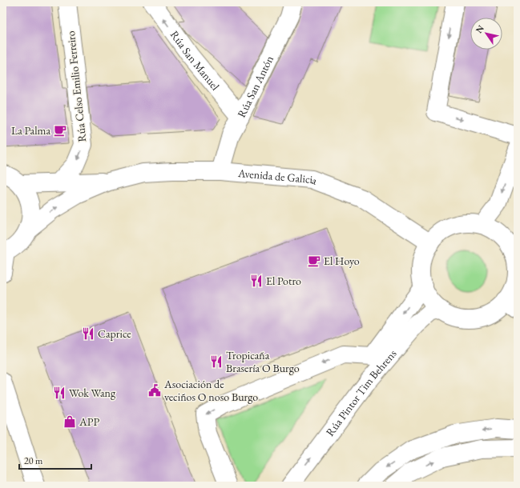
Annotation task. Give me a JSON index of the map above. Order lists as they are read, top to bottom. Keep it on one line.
{"streets":{"main road":["Rúa San Manuel","Rúa Celso Emilio Ferreiro","Rúa San Antón","Avenida de Galicia","Rúa Pintor Tim Behrens"]},"crossings":[["Rúa San Manuel","Rúa San Antón"],["Rúa San Antón","Avenida de Galicia"],["Avenida de Galicia","Rúa Pintor Tim Behrens"]],"one_way":["Rúa San Manuel","Rúa Celso Emilio Ferreiro"],"places":{"cafe":["La Palma","El Hoyo"],"restaurant":["El Potro","Caprice","Tropicaña Brasería O Burgo","Wok Wang"],"public building":["Asociación de veciños O noso Burgo"],"shop":["APP"]},"scale_bar":"20 m","north":"top left"}
